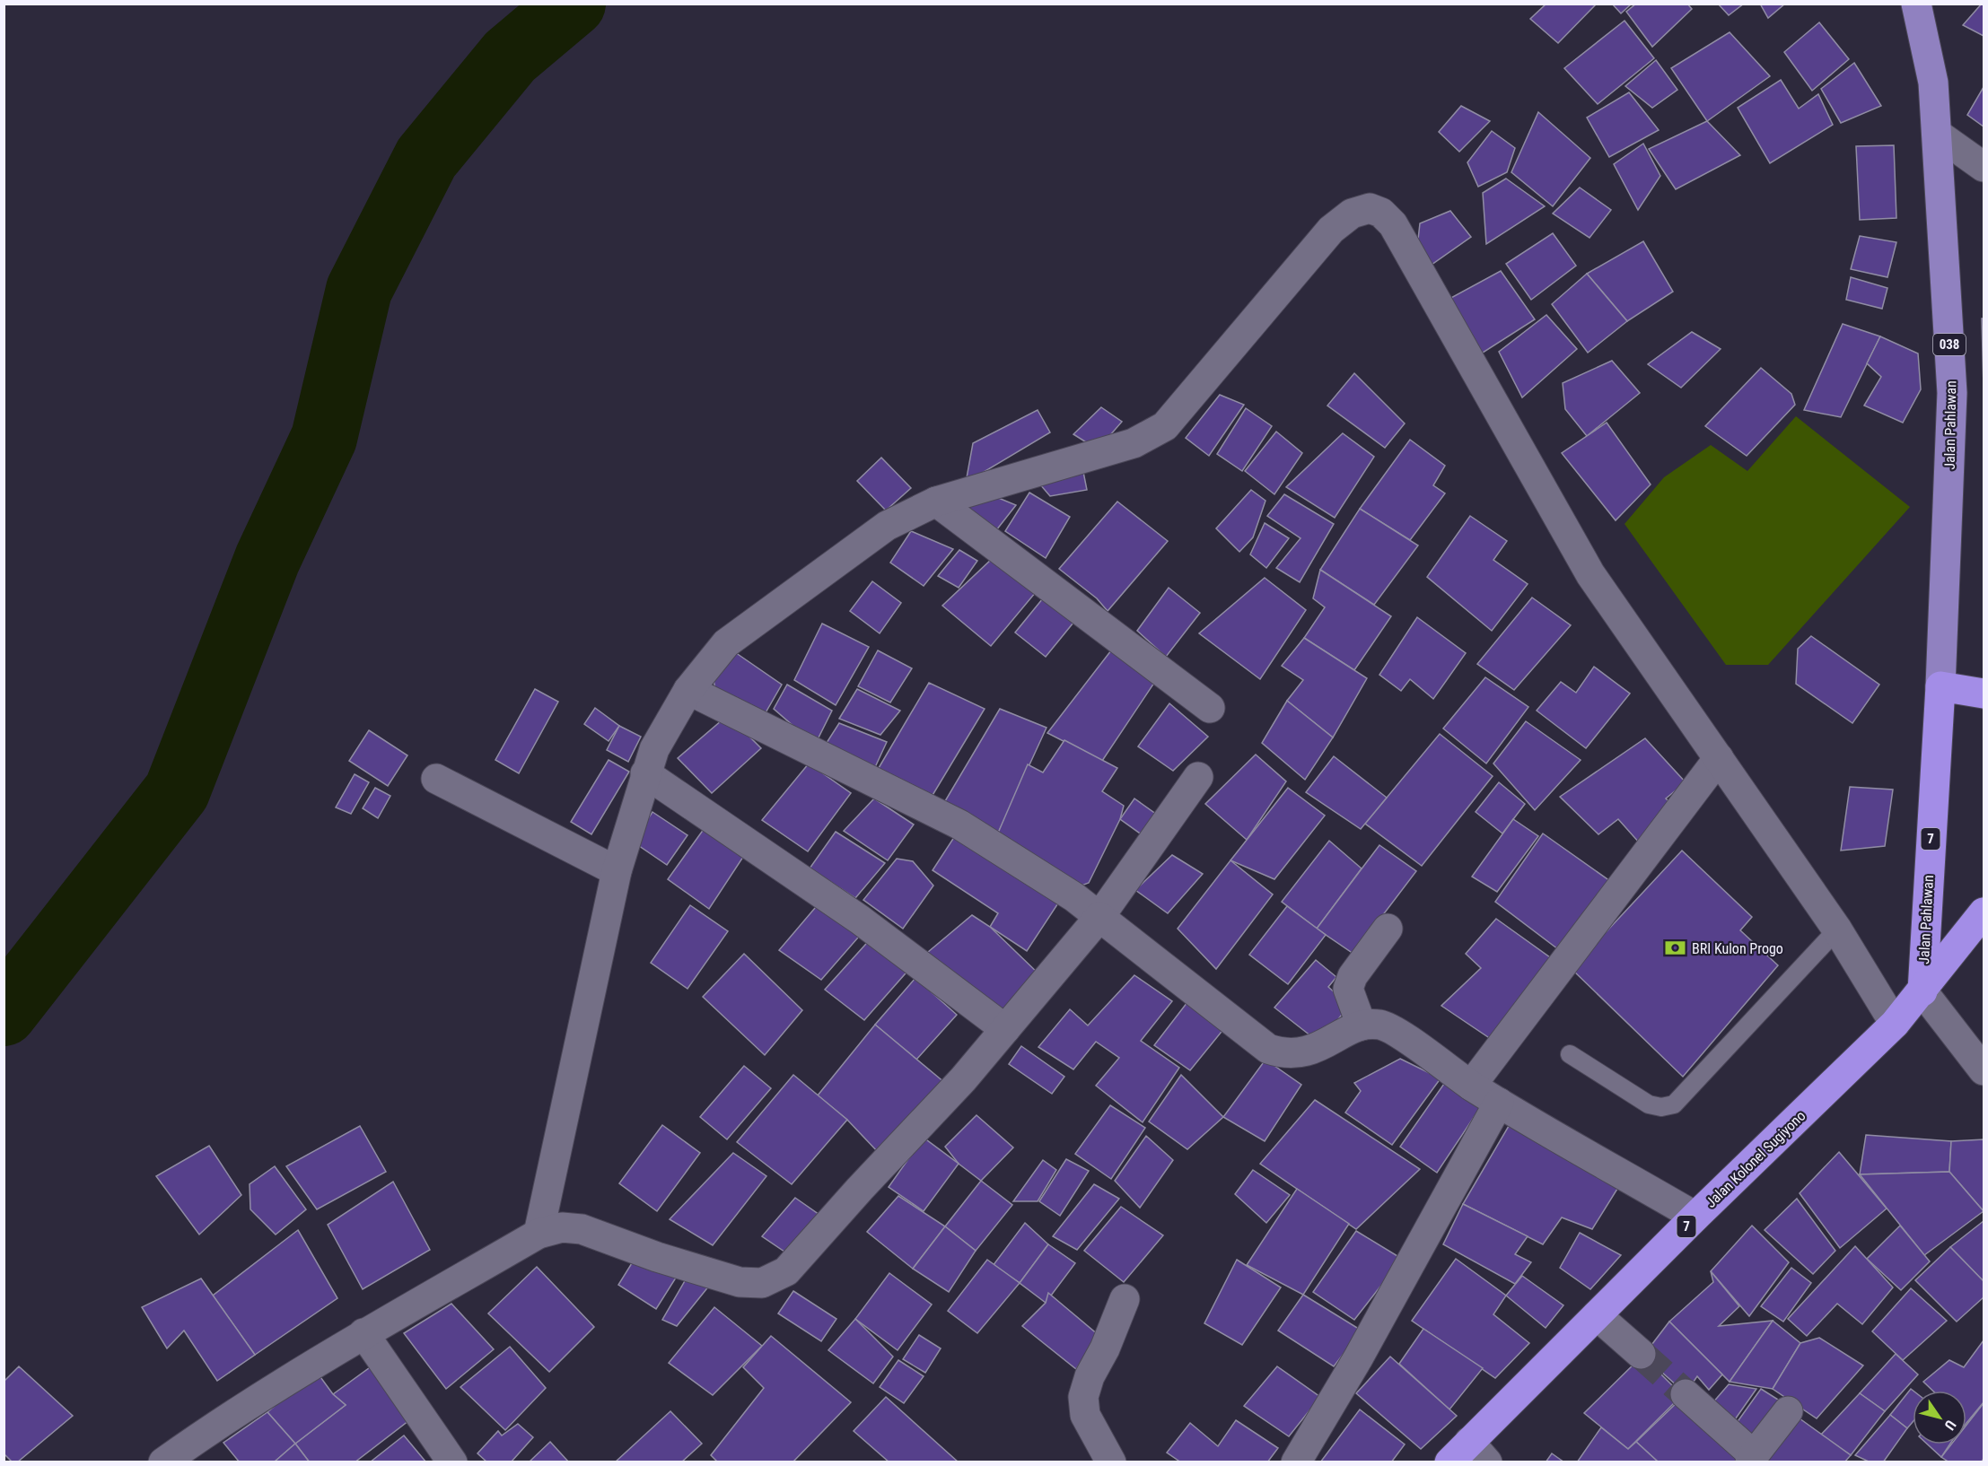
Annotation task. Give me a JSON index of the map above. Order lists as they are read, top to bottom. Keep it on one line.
{"streets":{"highway":["Jalan Pahlawan","7","Jalan Kolonel Sugiyono"],"main road":["038"]},"crossings":[["Jalan Pahlawan","7"],["Jalan Pahlawan","Jalan Kolonel Sugiyono"],["7","Jalan Kolonel Sugiyono"]],"places":{"bank":["BRI Kulon Progo"]},"north":"bottom right"}
